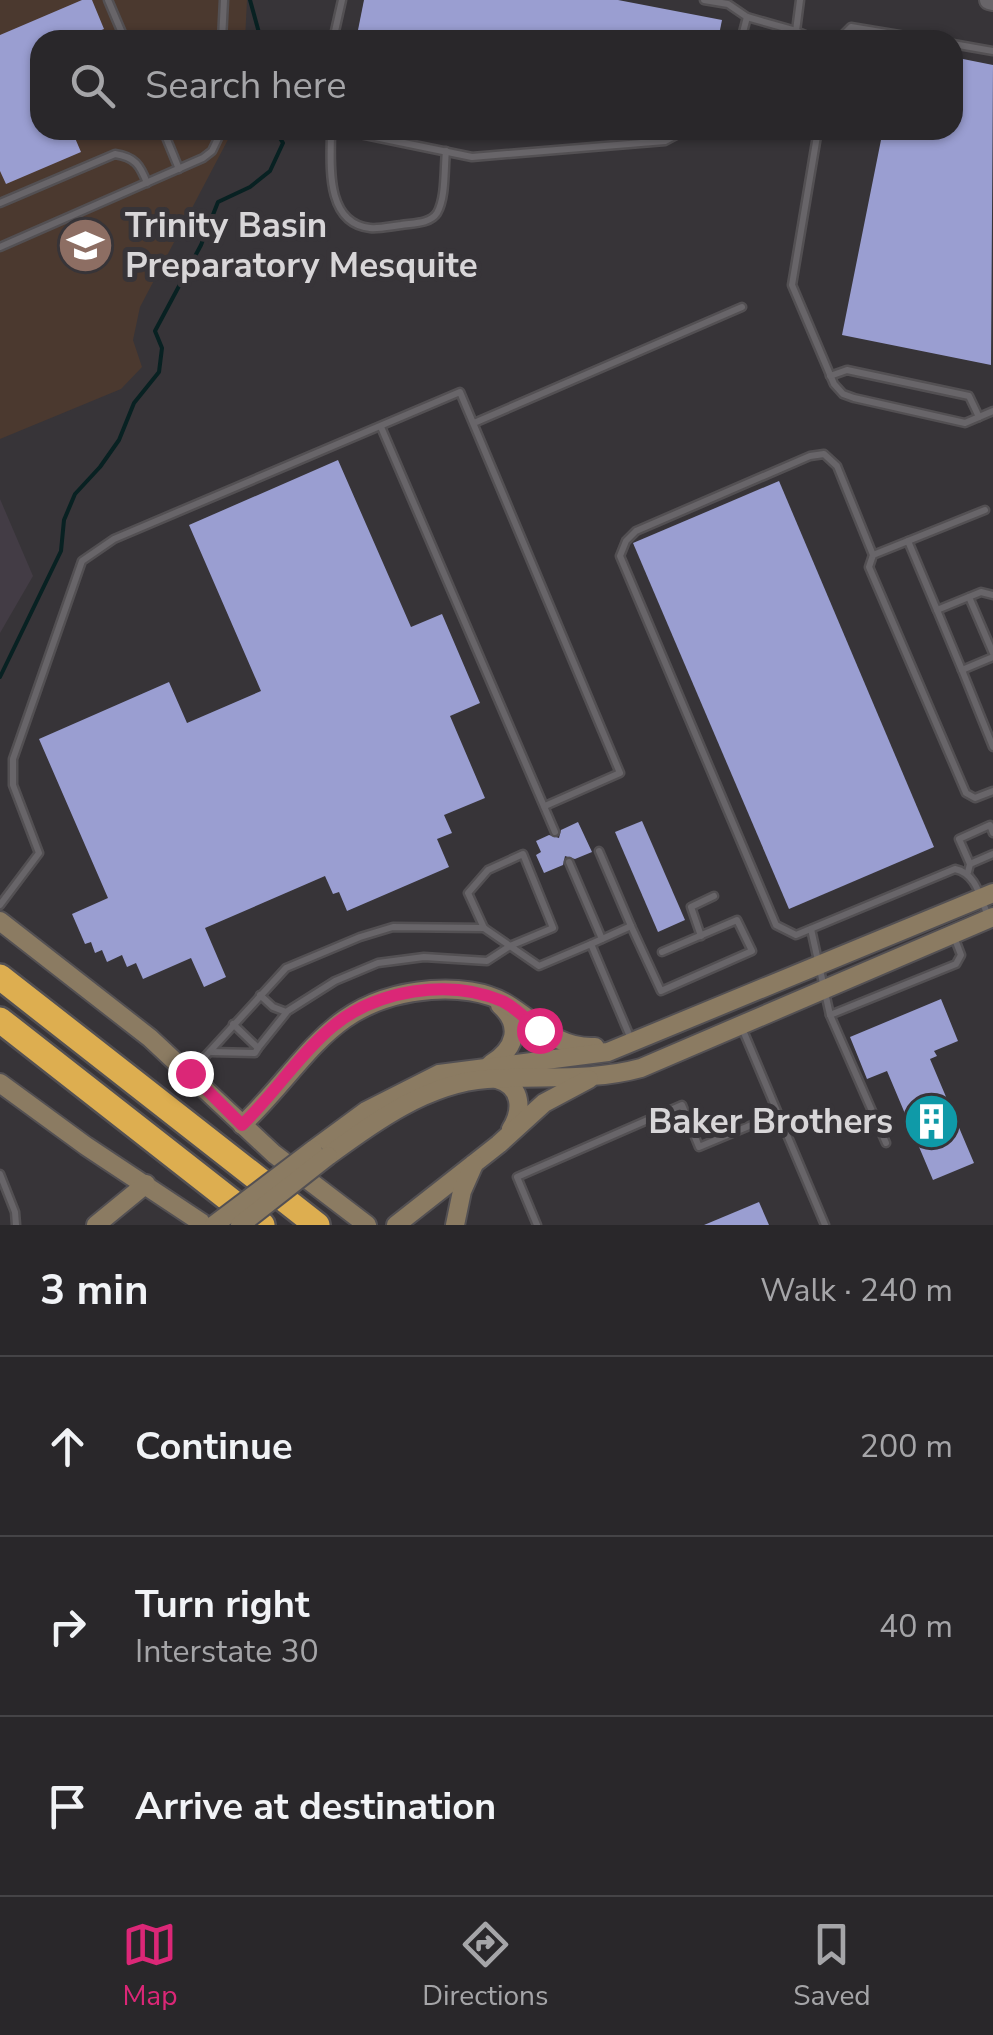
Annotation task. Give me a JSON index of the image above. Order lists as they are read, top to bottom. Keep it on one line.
{"places":{"school or university":["Trinity Basin Preparatory Mesquite"],"building":["Baker Brothers"]},"page":{"search":"Search here","heading":["3 min","Walk · 240 m"],"list":[["Continue","200 m"],["Turn right","Interstate 30","40 m"],"Arrive at destination"],"nav":["Map","Directions","Saved"]}}
